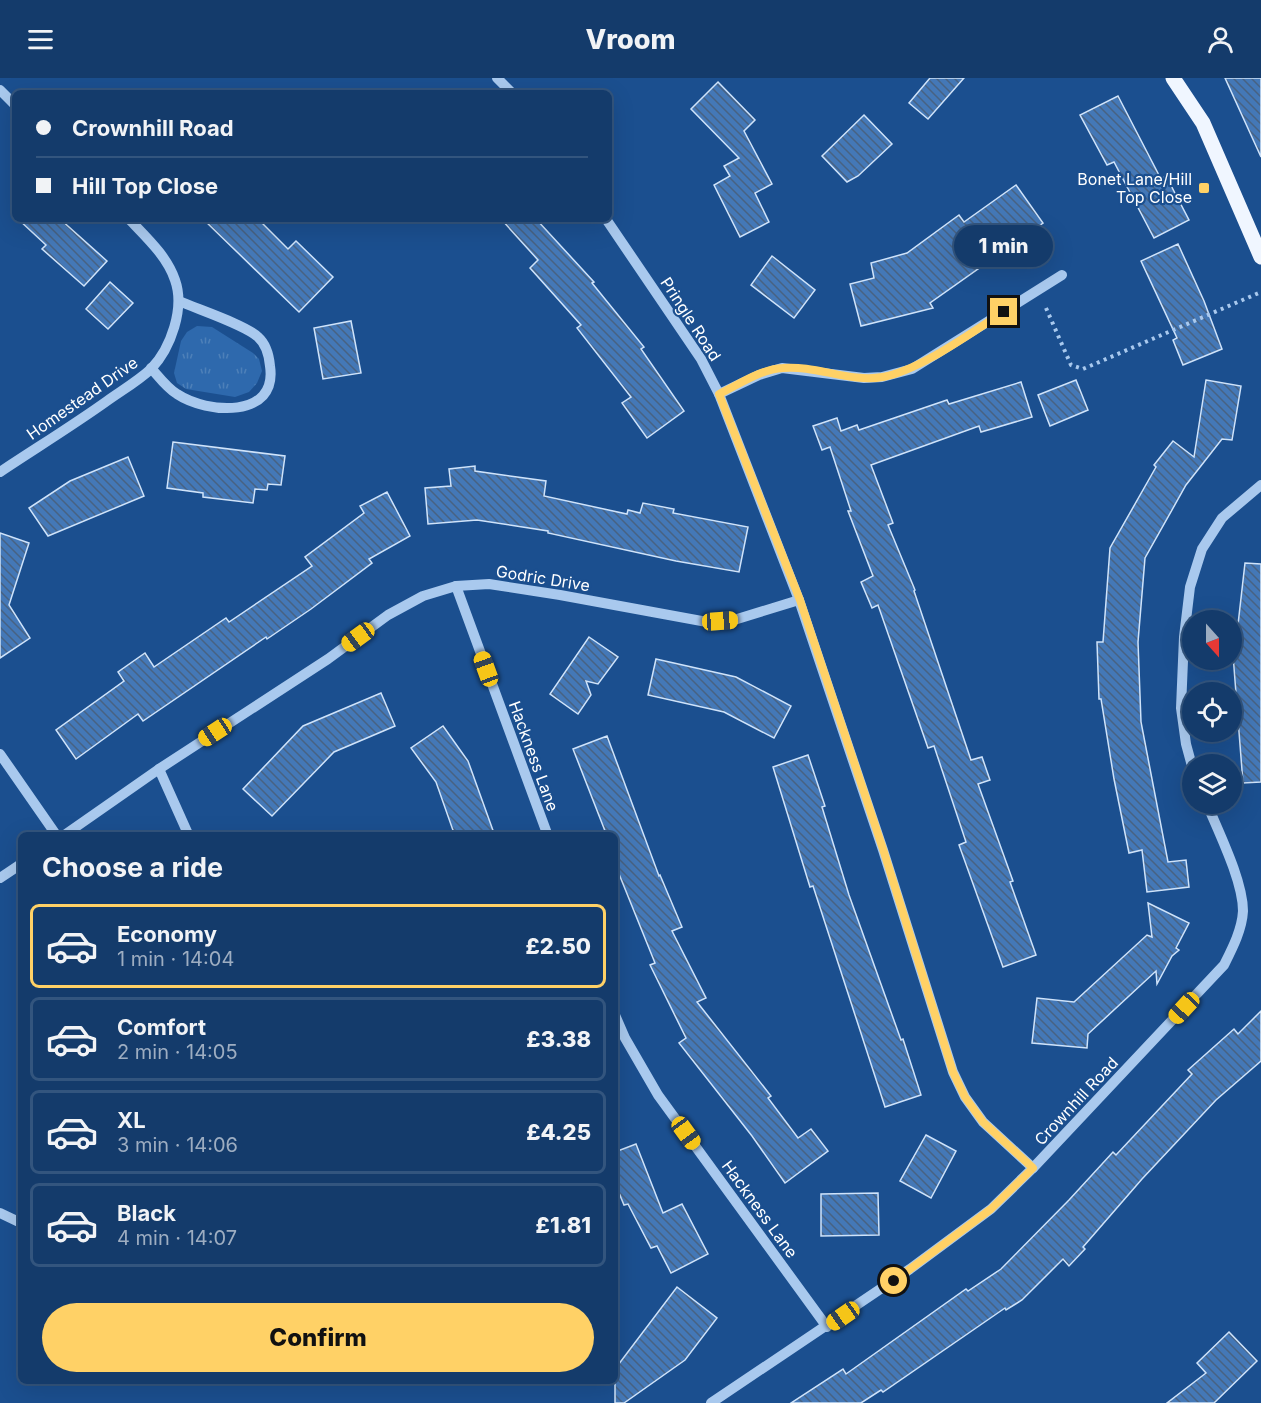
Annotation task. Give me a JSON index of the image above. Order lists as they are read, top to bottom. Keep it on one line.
{"streets":{"street":["Pringle Road","Homestead Drive","Godric Drive","Hackness Lane","Crownhill Road"]},"crossings":[["Pringle Road","Godric Drive"],["Pringle Road","Crownhill Road"],["Godric Drive","Hackness Lane"],["Hackness Lane","Crownhill Road"]],"places":{"transit":["Bonet Lane/Hill Top Close"]},"north":"bottom","page":{"header":"Vroom","banner":["Crownhill Road","Hill Top Close"],"bubble":"1 min","heading":"Choose a ride","list":[{"name":"Economy","note":"1 min · 14:04","value":"£2.50"},{"name":"Comfort","note":"2 min · 14:05","value":"£3.38"},{"name":"XL","note":"3 min · 14:06","value":"£4.25"},{"name":"Black","note":"4 min · 14:07","value":"£1.81"}],"buttons":"Confirm"}}
